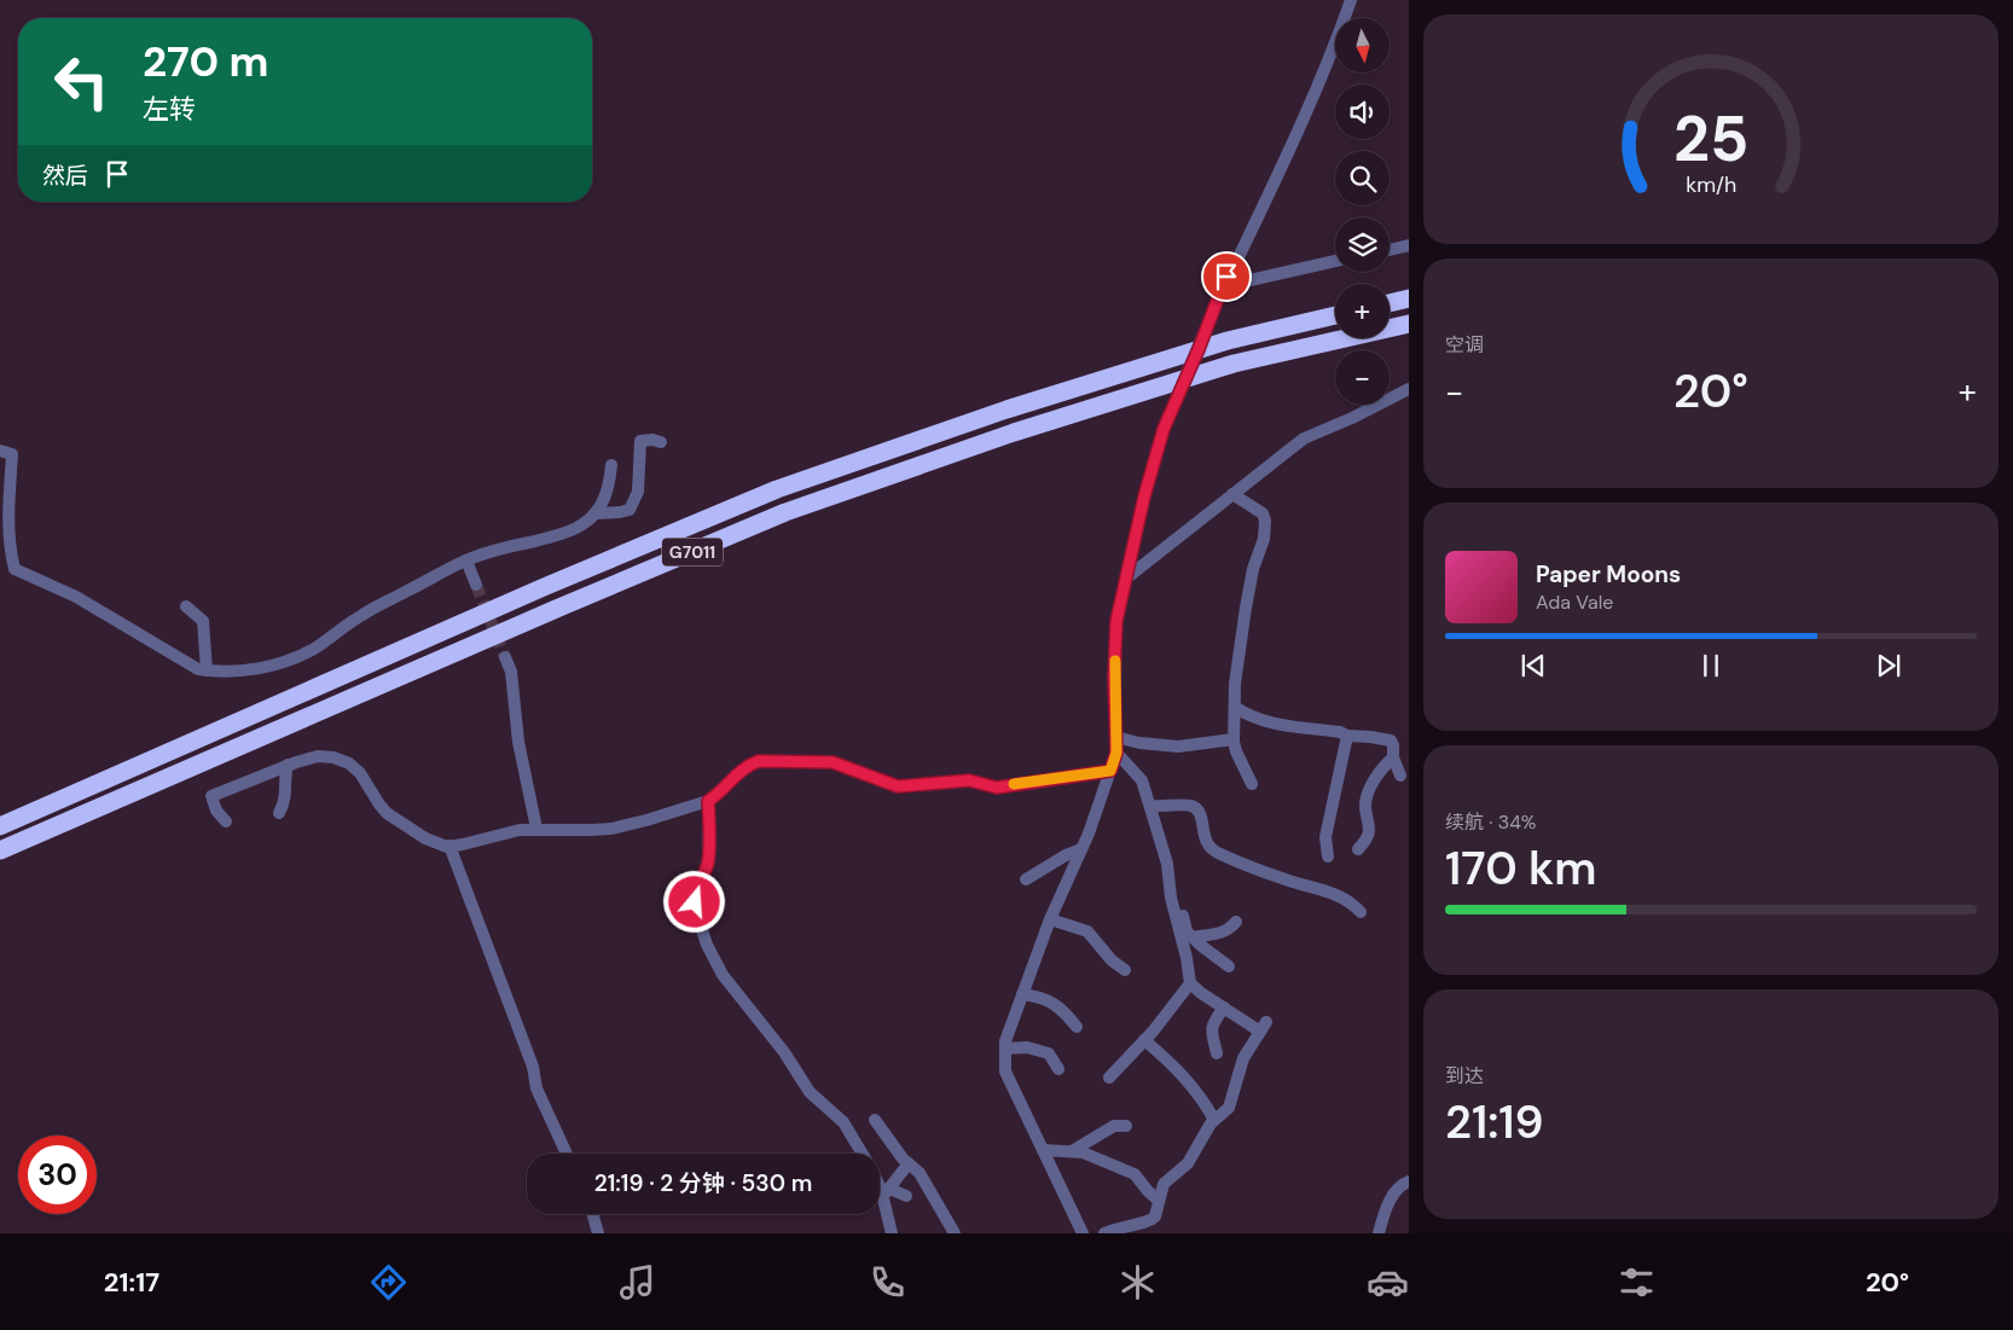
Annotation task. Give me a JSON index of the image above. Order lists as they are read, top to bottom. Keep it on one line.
{"streets":{"highway":["G7011"]},"north":"bottom","page":{"map_buttons":["+","−"],"turn":["270 m","左转"],"then":"然后","tile":["空调",["续航 · 34%","170 km"],["到达","21:19"]],"heat":["−","20°","+"],"song":["Paper Moons","Ada Vale"],"limit":"30","trip":"21:19 · 2 分钟 · 530 m","tabs":["21:17","20°"],"gauge":["25","km/h"]}}
